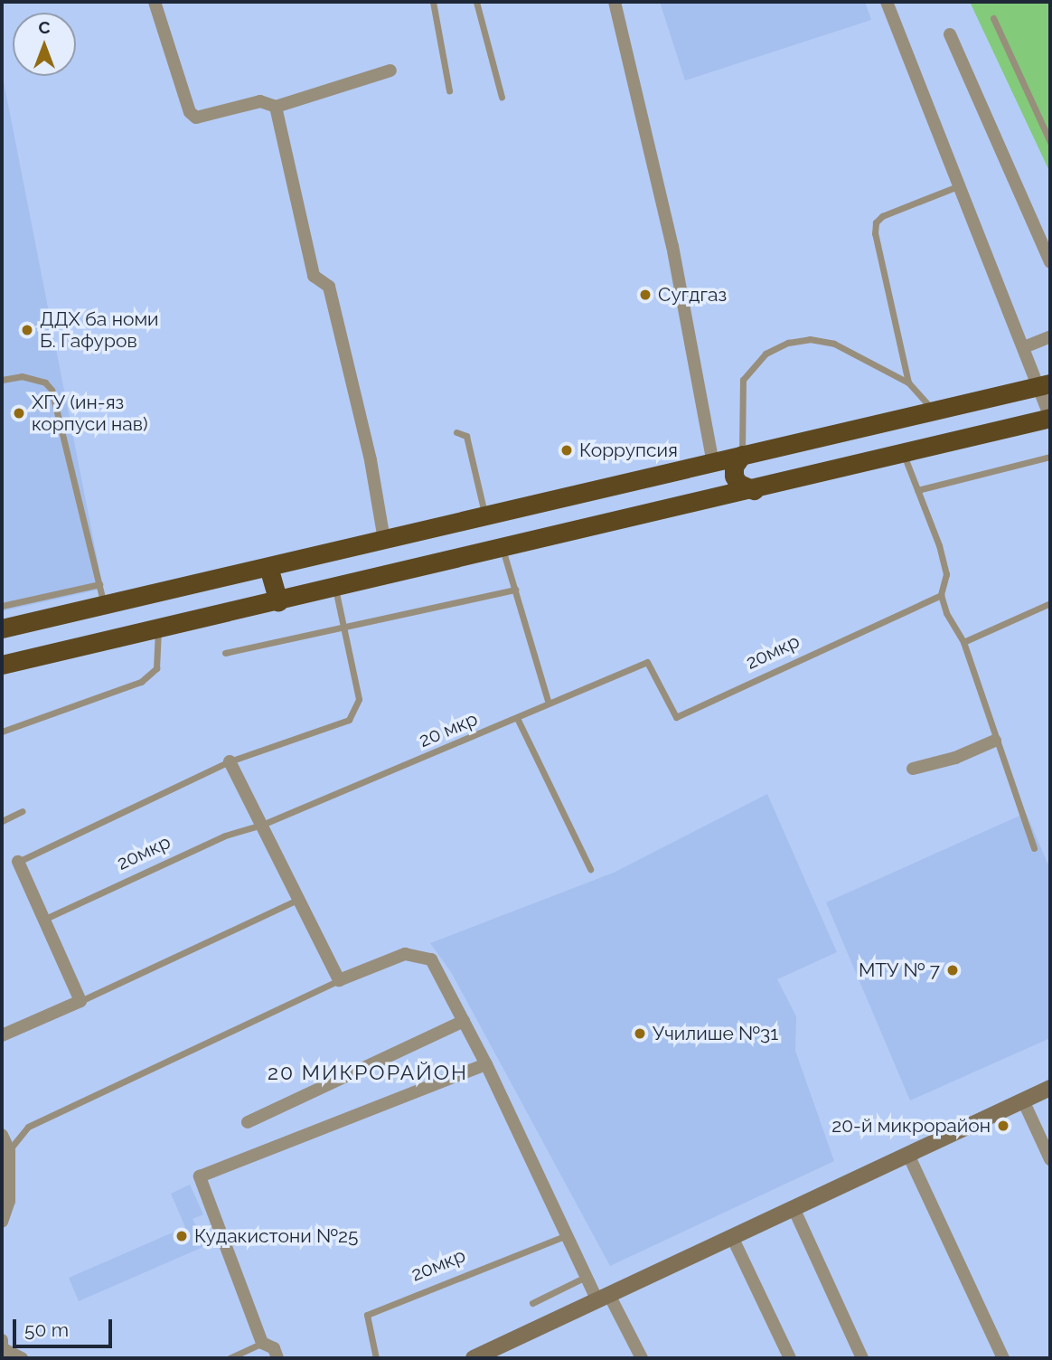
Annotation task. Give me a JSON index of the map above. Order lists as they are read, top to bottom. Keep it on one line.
{"streets":{"lane":["20мкр","20 мкр"]},"crossings":[["20мкр","20 мкр"]],"districts":["20 МИКРОРАЙОН"],"places":["Сугдгаз","ДДХ ба номи Б. Гафуров","ХГУ (ин-яз корпуси нав)","Коррупсия","МТУ № 7","Училише №31","20-й микрорайон","Кудакистони №25"],"scale_bar":"50 m","north":"top"}
